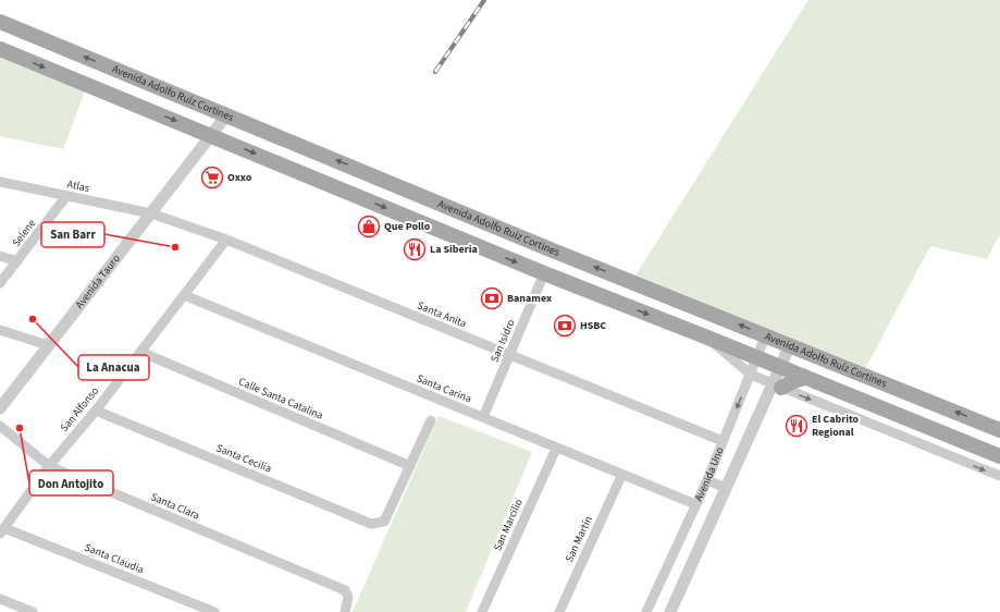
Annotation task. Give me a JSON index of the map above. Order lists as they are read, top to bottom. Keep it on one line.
{"streets":{"main road":["Avenida Adolfo Ruíz Cortines"],"street":["Atlas","Selene","Avenida Tauro","Santa Anita","San Isidro","Santa Carina","Calle Santa Catalina","San Alfonso","Santa Cecilia","Avenida Uno","Santa Clara","San Marcilio","San Martín","Santa Claudia"]},"crossings":[["Avenida Adolfo Ruíz Cortines","Avenida Tauro"],["Avenida Adolfo Ruíz Cortines","Avenida Uno"],["Atlas","Selene"],["Atlas","Avenida Tauro"],["Atlas","Santa Anita"],["Avenida Tauro","Santa Anita"],["Santa Anita","San Isidro"],["Santa Anita","San Alfonso"],["Santa Anita","Avenida Uno"],["San Isidro","Santa Carina"],["Santa Carina","San Alfonso"],["Santa Carina","Avenida Uno"],["Santa Carina","San Marcilio"],["Santa Carina","San Martín"],["Calle Santa Catalina","San Alfonso"],["Calle Santa Catalina","Santa Cecilia"],["San Alfonso","Santa Cecilia"],["San Alfonso","Santa Clara"],["San Alfonso","Santa Claudia"]],"places":{"supermarket":["Oxxo"],"shop":["Que Pollo"],"other":["San Barr","La Anacua","Don Antojito"],"restaurant":["La Siberia","El Cabrito Regional"],"bank":["Banamex","HSBC"]}}
